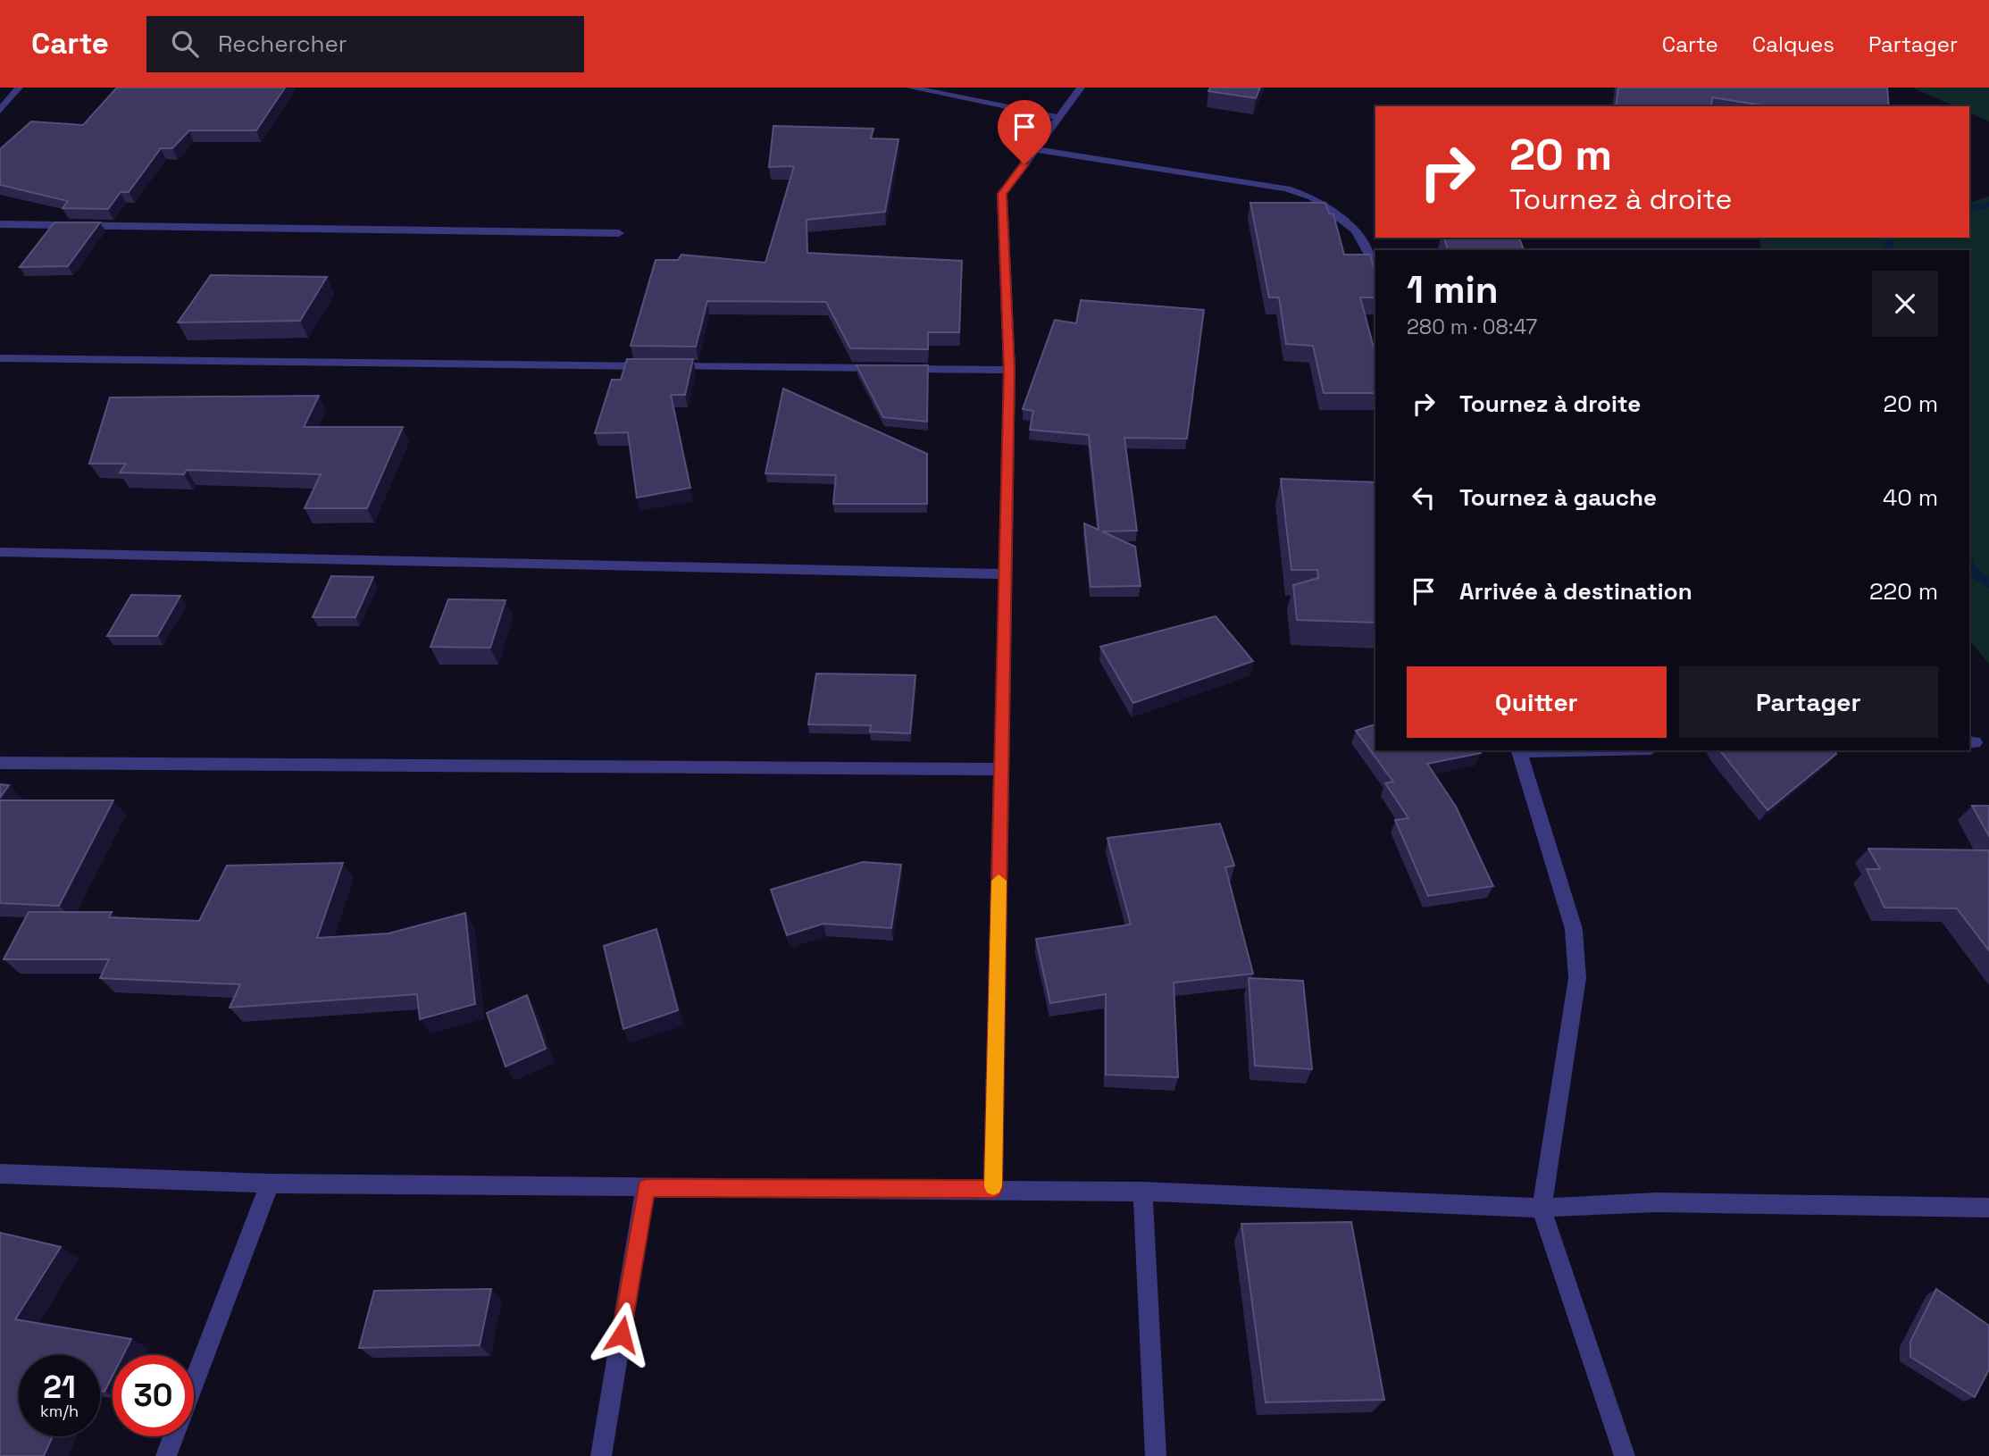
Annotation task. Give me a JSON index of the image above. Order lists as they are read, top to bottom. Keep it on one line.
{"page":{"header":"Carte","search":"Rechercher","nav":["Carte","Calques","Partager"],"turn":["20 m","Tournez à droite"],"heading":["1 min","280 m · 08:47"],"list":[{"name":"Tournez à droite","value":"20 m"},{"name":"Tournez à gauche","value":"40 m"},{"name":"Arrivée à destination","value":"220 m"}],"buttons":["Quitter","Partager"],"speed":"21 km/h","limit":"30"}}
